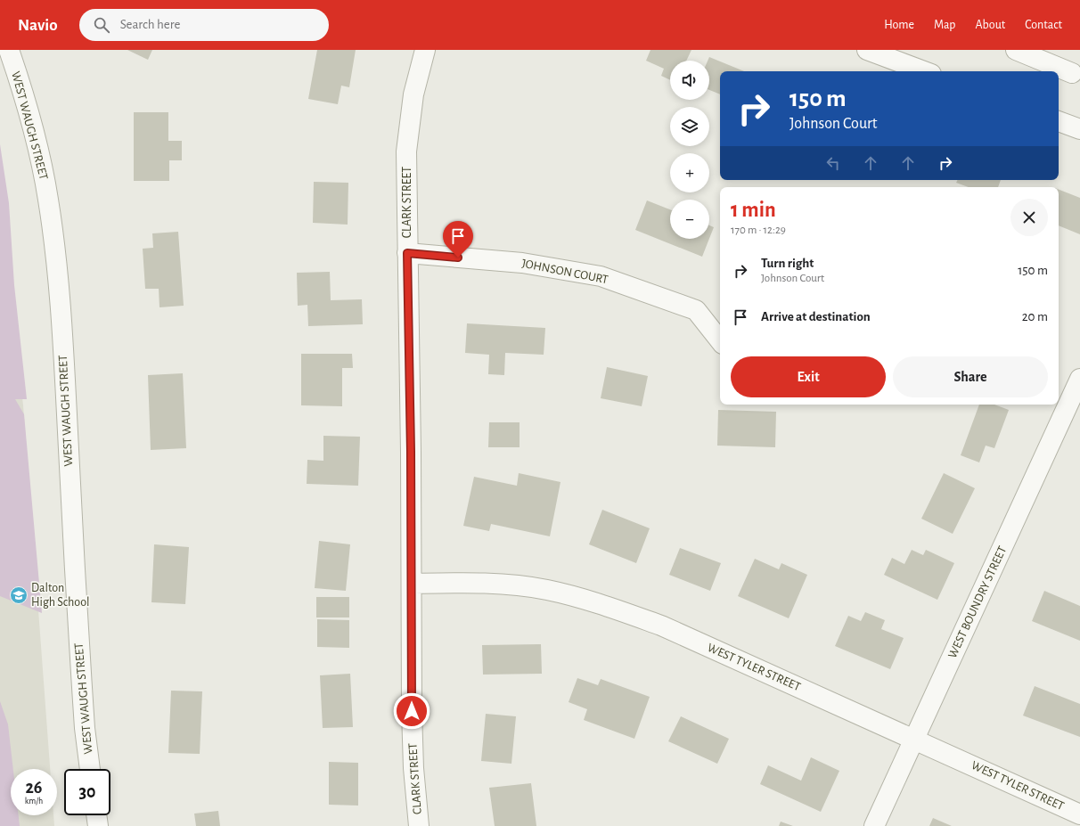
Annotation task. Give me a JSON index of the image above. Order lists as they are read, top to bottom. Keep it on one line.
{"streets":{"street":["WEST WAUGH STREET","CLARK STREET","JOHNSON COURT","WEST BOUNDRY STREET","WEST TYLER STREET"]},"crossings":[["CLARK STREET","JOHNSON COURT"],["CLARK STREET","WEST TYLER STREET"],["WEST BOUNDRY STREET","WEST TYLER STREET"]],"places":{"school or university":["Dalton High School"]},"page":{"header":"Navio","search":"Search here","nav":["Home","Map","About","Contact"],"map_buttons":["+","−"],"turn":["150 m","Johnson Court"],"heading":["1 min","170 m · 12:29"],"list":[{"name":"Turn right","note":"Johnson Court","value":"150 m"},{"name":"Arrive at destination","value":"20 m"}],"buttons":["Exit","Share"],"speed":"26 km/h","limit":"30"}}
